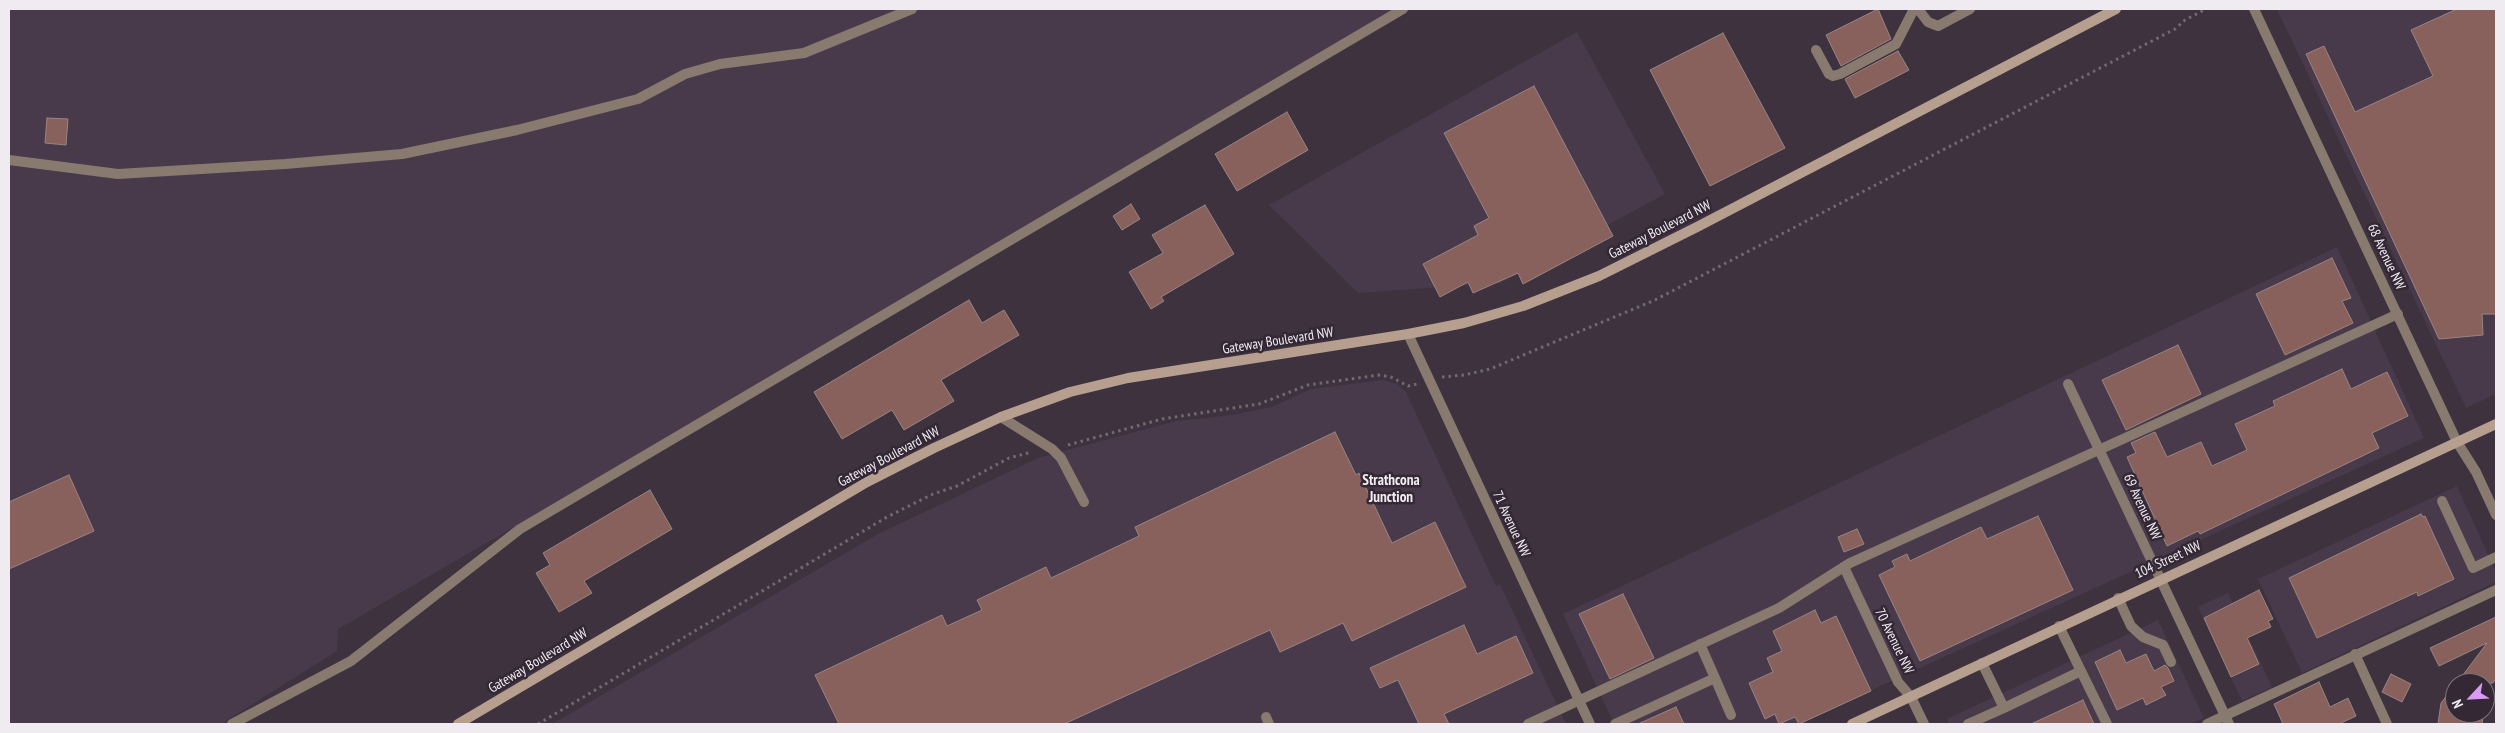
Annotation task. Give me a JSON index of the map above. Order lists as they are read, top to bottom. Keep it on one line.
{"streets":{"main road":["Gateway Boulevard NW","104 Street NW"],"street":["68 Avenue NW","69 Avenue NW","71 Avenue NW","70 Avenue NW"]},"crossings":[["Gateway Boulevard NW","71 Avenue NW"],["68 Avenue NW","104 Street NW"],["69 Avenue NW","104 Street NW"],["104 Street NW","70 Avenue NW"]],"districts":["Strathcona Junction"],"north":"bottom left"}
